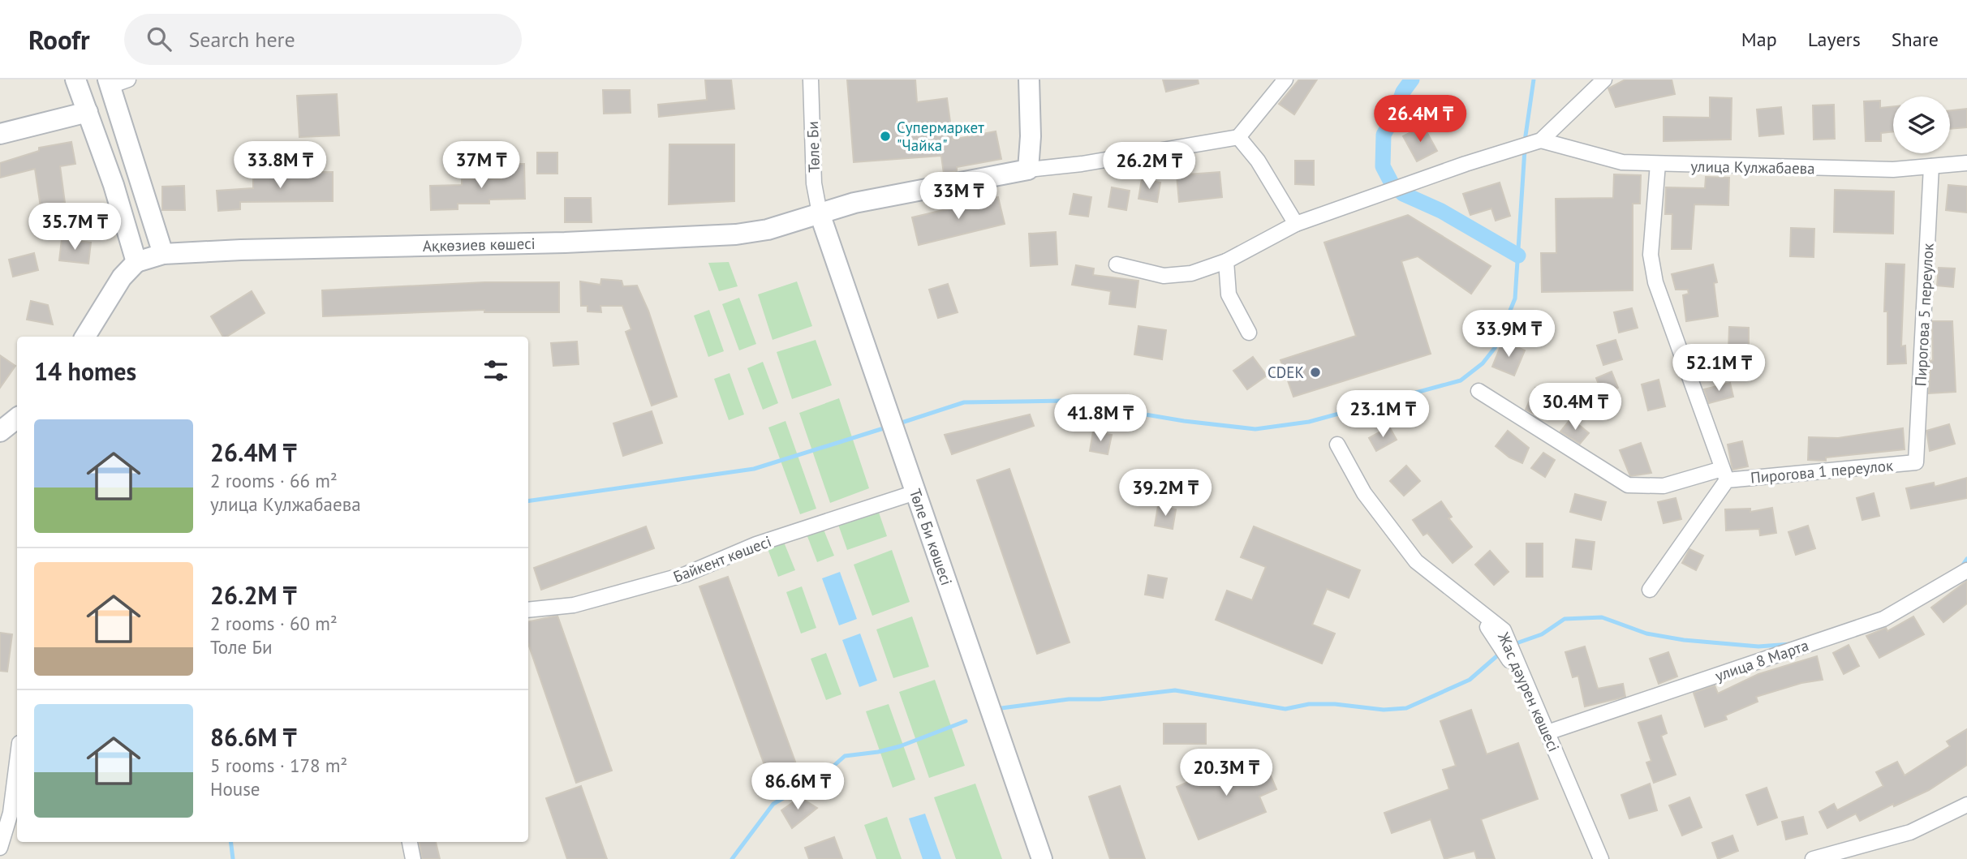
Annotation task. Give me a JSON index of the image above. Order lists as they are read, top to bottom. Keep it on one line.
{"streets":{"main road":["Ақкөзиев көшесі","Төле Би көшесі"],"street":["Төле Би","улица Кулжабаева","Пирогова 5 переулок","Пирогова 1 переулок","Байкент көшесі","улица 8 Марта","Жас дәурен көшесі"]},"crossings":[["Төле Би","Ақкөзиев көшесі"],["Төле Би","Төле Би көшесі"],["улица Кулжабаева","Пирогова 5 переулок"],["Ақкөзиев көшесі","Төле Би көшесі"],["Пирогова 5 переулок","Пирогова 1 переулок"],["Төле Би көшесі","Байкент көшесі"],["улица 8 Марта","Жас дәурен көшесі"]],"places":["Супермаркет \"Чайка\"","CDEK"],"page":{"header":"Roofr","search":"Search here","nav":["Map","Layers","Share"],"price":["26.4M ₸","33.8M ₸","37M ₸","26.2M ₸","33M ₸","35.7M ₸","33.9M ₸","52.1M ₸","30.4M ₸","23.1M ₸","41.8M ₸","39.2M ₸","20.3M ₸","86.6M ₸"],"heading":"14 homes","list":[{"name":"26.4M ₸","note":"2 rooms · 66 m² · улица Кулжабаева"},{"name":"26.2M ₸","note":"2 rooms · 60 m² · Толе Би"},{"name":"86.6M ₸","note":"5 rooms · 178 m² · House"}]}}
